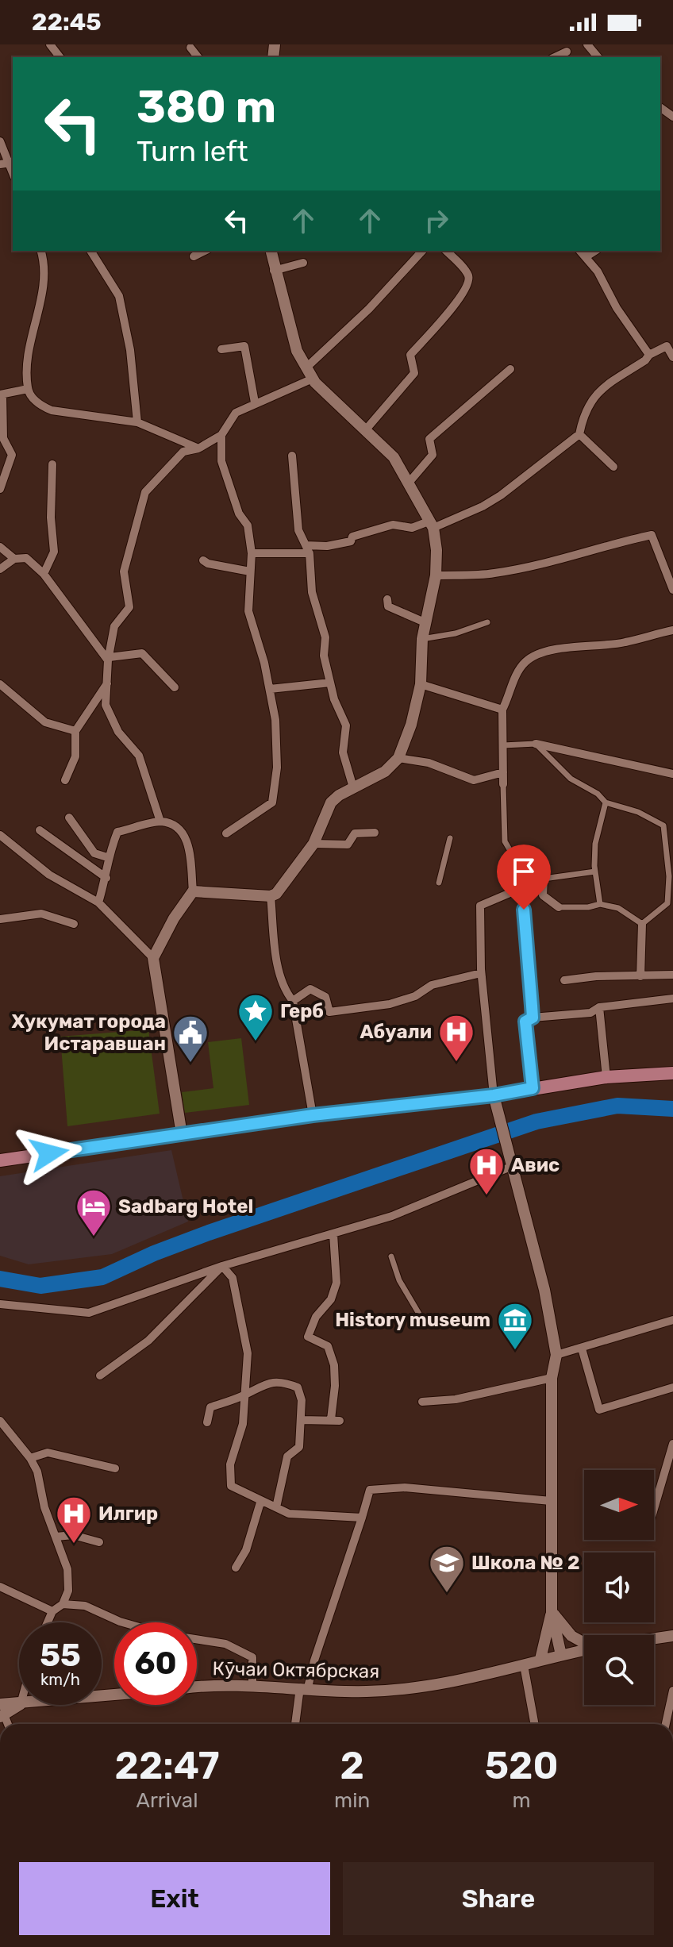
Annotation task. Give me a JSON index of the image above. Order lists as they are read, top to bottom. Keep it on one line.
{"streets":{"main road":["Кӯчаи Октябрская"]},"places":{"place":["Герб"],"hospital":["Абуали","Авис","Илгир"],"public building":["Хукумат города Истаравшан"],"hotel":["Sadbarg Hotel"],"museum":["History museum"],"school or university":["Школа № 2"]},"north":"right","page":{"status":"22:45","turn":["380 m","Turn left"],"speed":"55 km/h","limit":"60","eta":["22:47","Arrival","2","min","520","m"],"buttons":["Exit","Share"]}}
